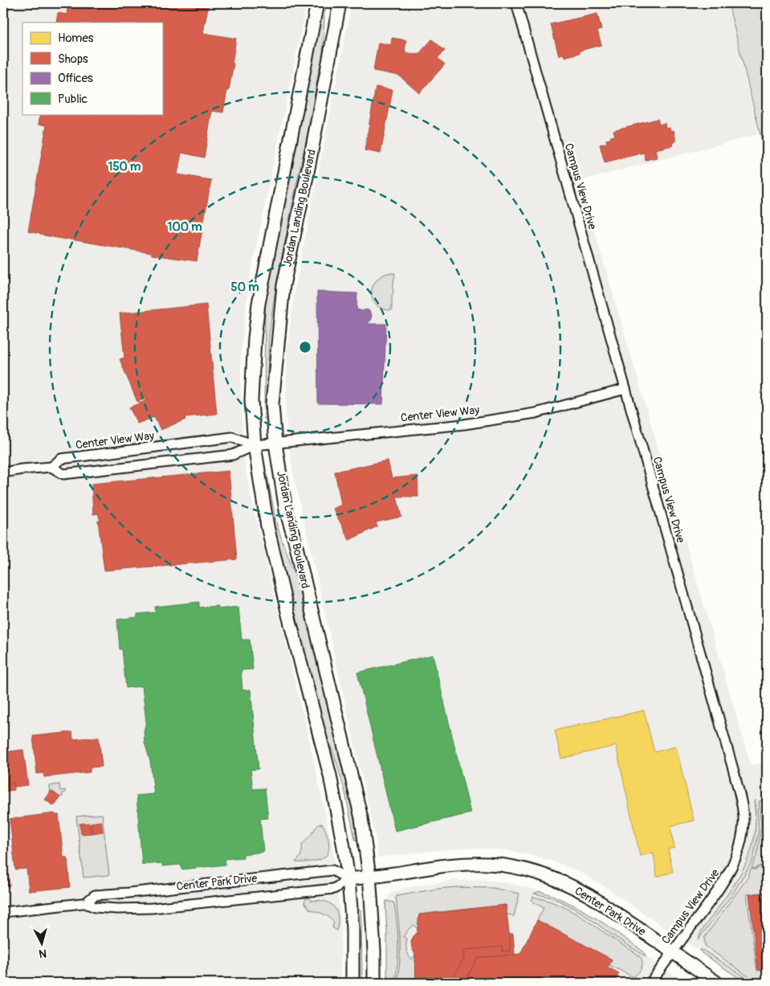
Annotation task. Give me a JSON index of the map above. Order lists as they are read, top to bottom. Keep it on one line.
{"streets":{"main road":["Jordan Landing Boulevard","Center Park Drive"],"street":["Campus View Drive","Center View Way"]},"crossings":[["Campus View Drive","Center View Way"],["Campus View Drive","Center Park Drive"],["Jordan Landing Boulevard","Center View Way"],["Jordan Landing Boulevard","Center Park Drive"]],"legend":["Homes","Shops","Offices","Public"],"north":"bottom","rings":["150 m","100 m","50 m"]}
